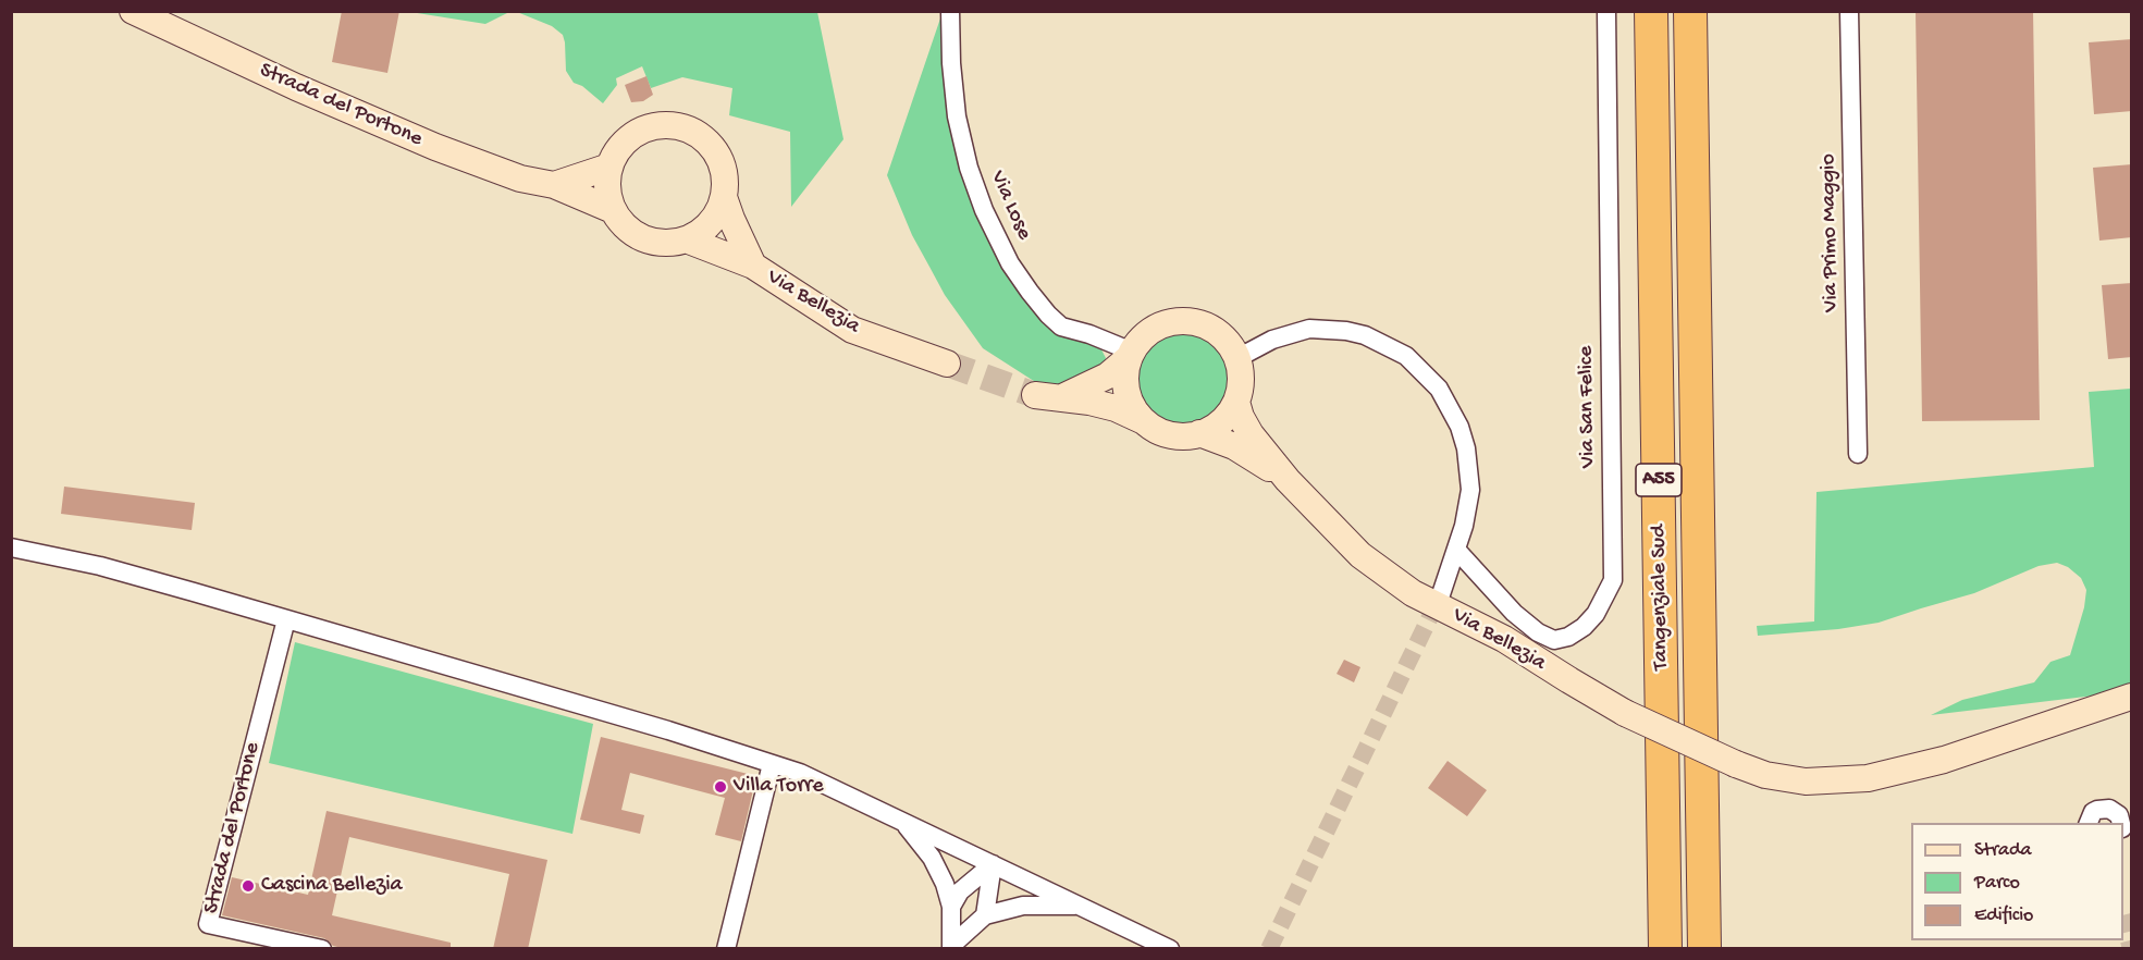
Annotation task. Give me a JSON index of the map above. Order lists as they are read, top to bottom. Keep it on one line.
{"streets":{"highway":["A55","Tangenziale Sud"],"street":["Strada del Portone","Via Lose","Via Primo Maggio","Via Bellezia","Via San Felice"]},"crossings":[["Strada del Portone","Via Bellezia"],["Via Lose","Via Bellezia"]],"places":["Villa Torre","Cascina Bellezia"],"legend":["Strada","Parco","Edificio"]}
